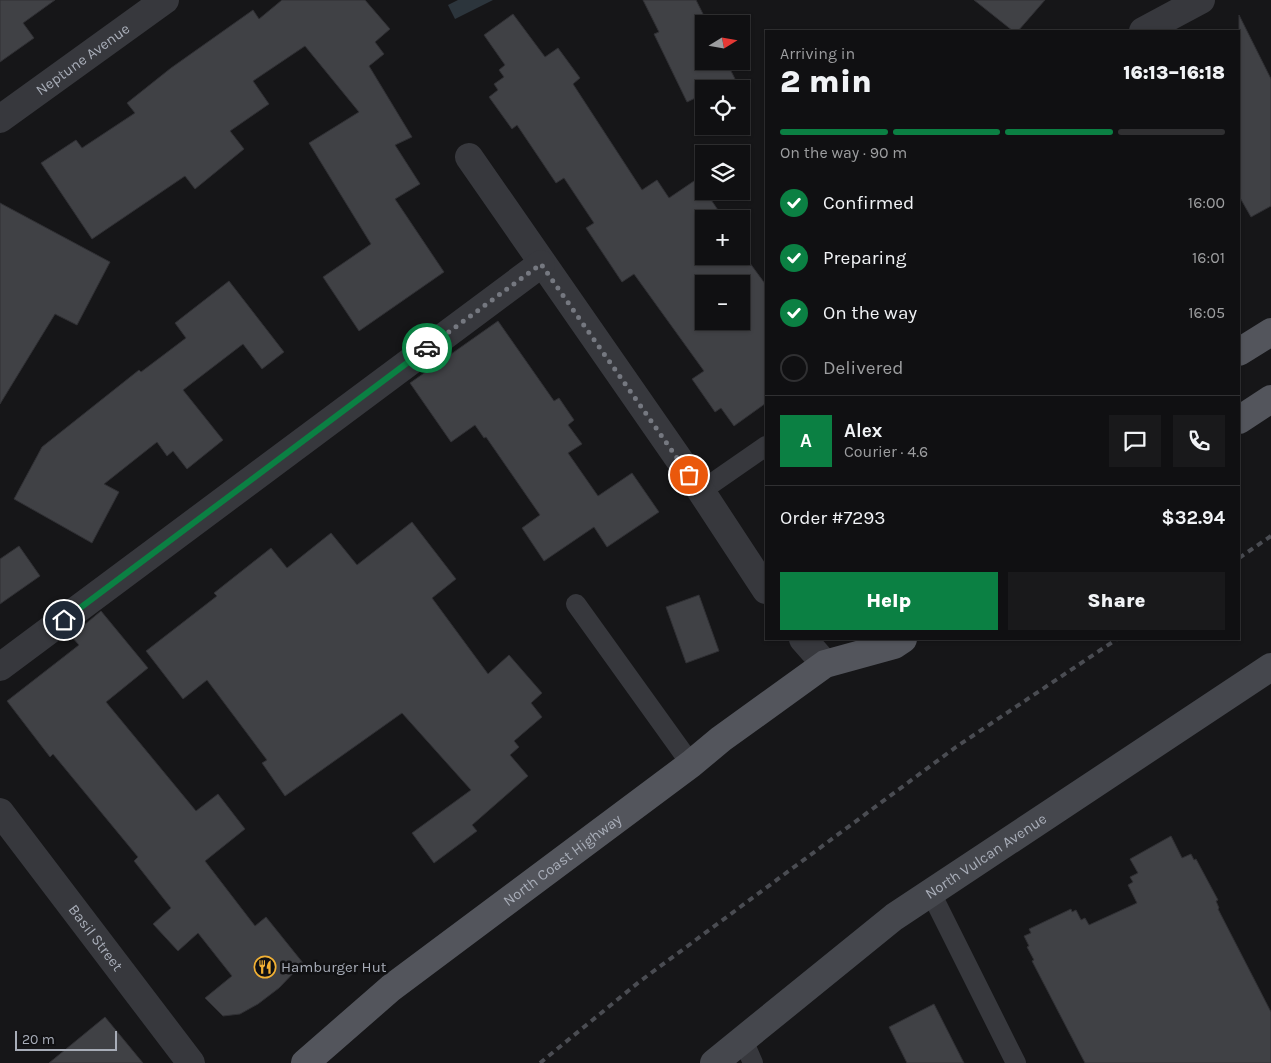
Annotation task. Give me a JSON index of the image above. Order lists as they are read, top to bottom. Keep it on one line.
{"streets":{"main road":["North Vulcan Avenue","North Coast Highway"],"street":["Neptune Avenue","Basil Street"]},"places":{"restaurant":["Hamburger Hut"]},"scale_bar":"20 m","north":"right","page":{"map_buttons":["+","−"],"heading":["2 min","Arriving in","16:13–16:18"],"panel":["Alex","Courier · 4.6","Order #7293","$32.94"],"bar":"On the way · 90 m","list":[["Confirmed","16:00"],["Preparing","16:01"],["On the way","16:05"],"Delivered"],"round":"A","buttons":["Help","Share"],"scale":"20 m"}}
